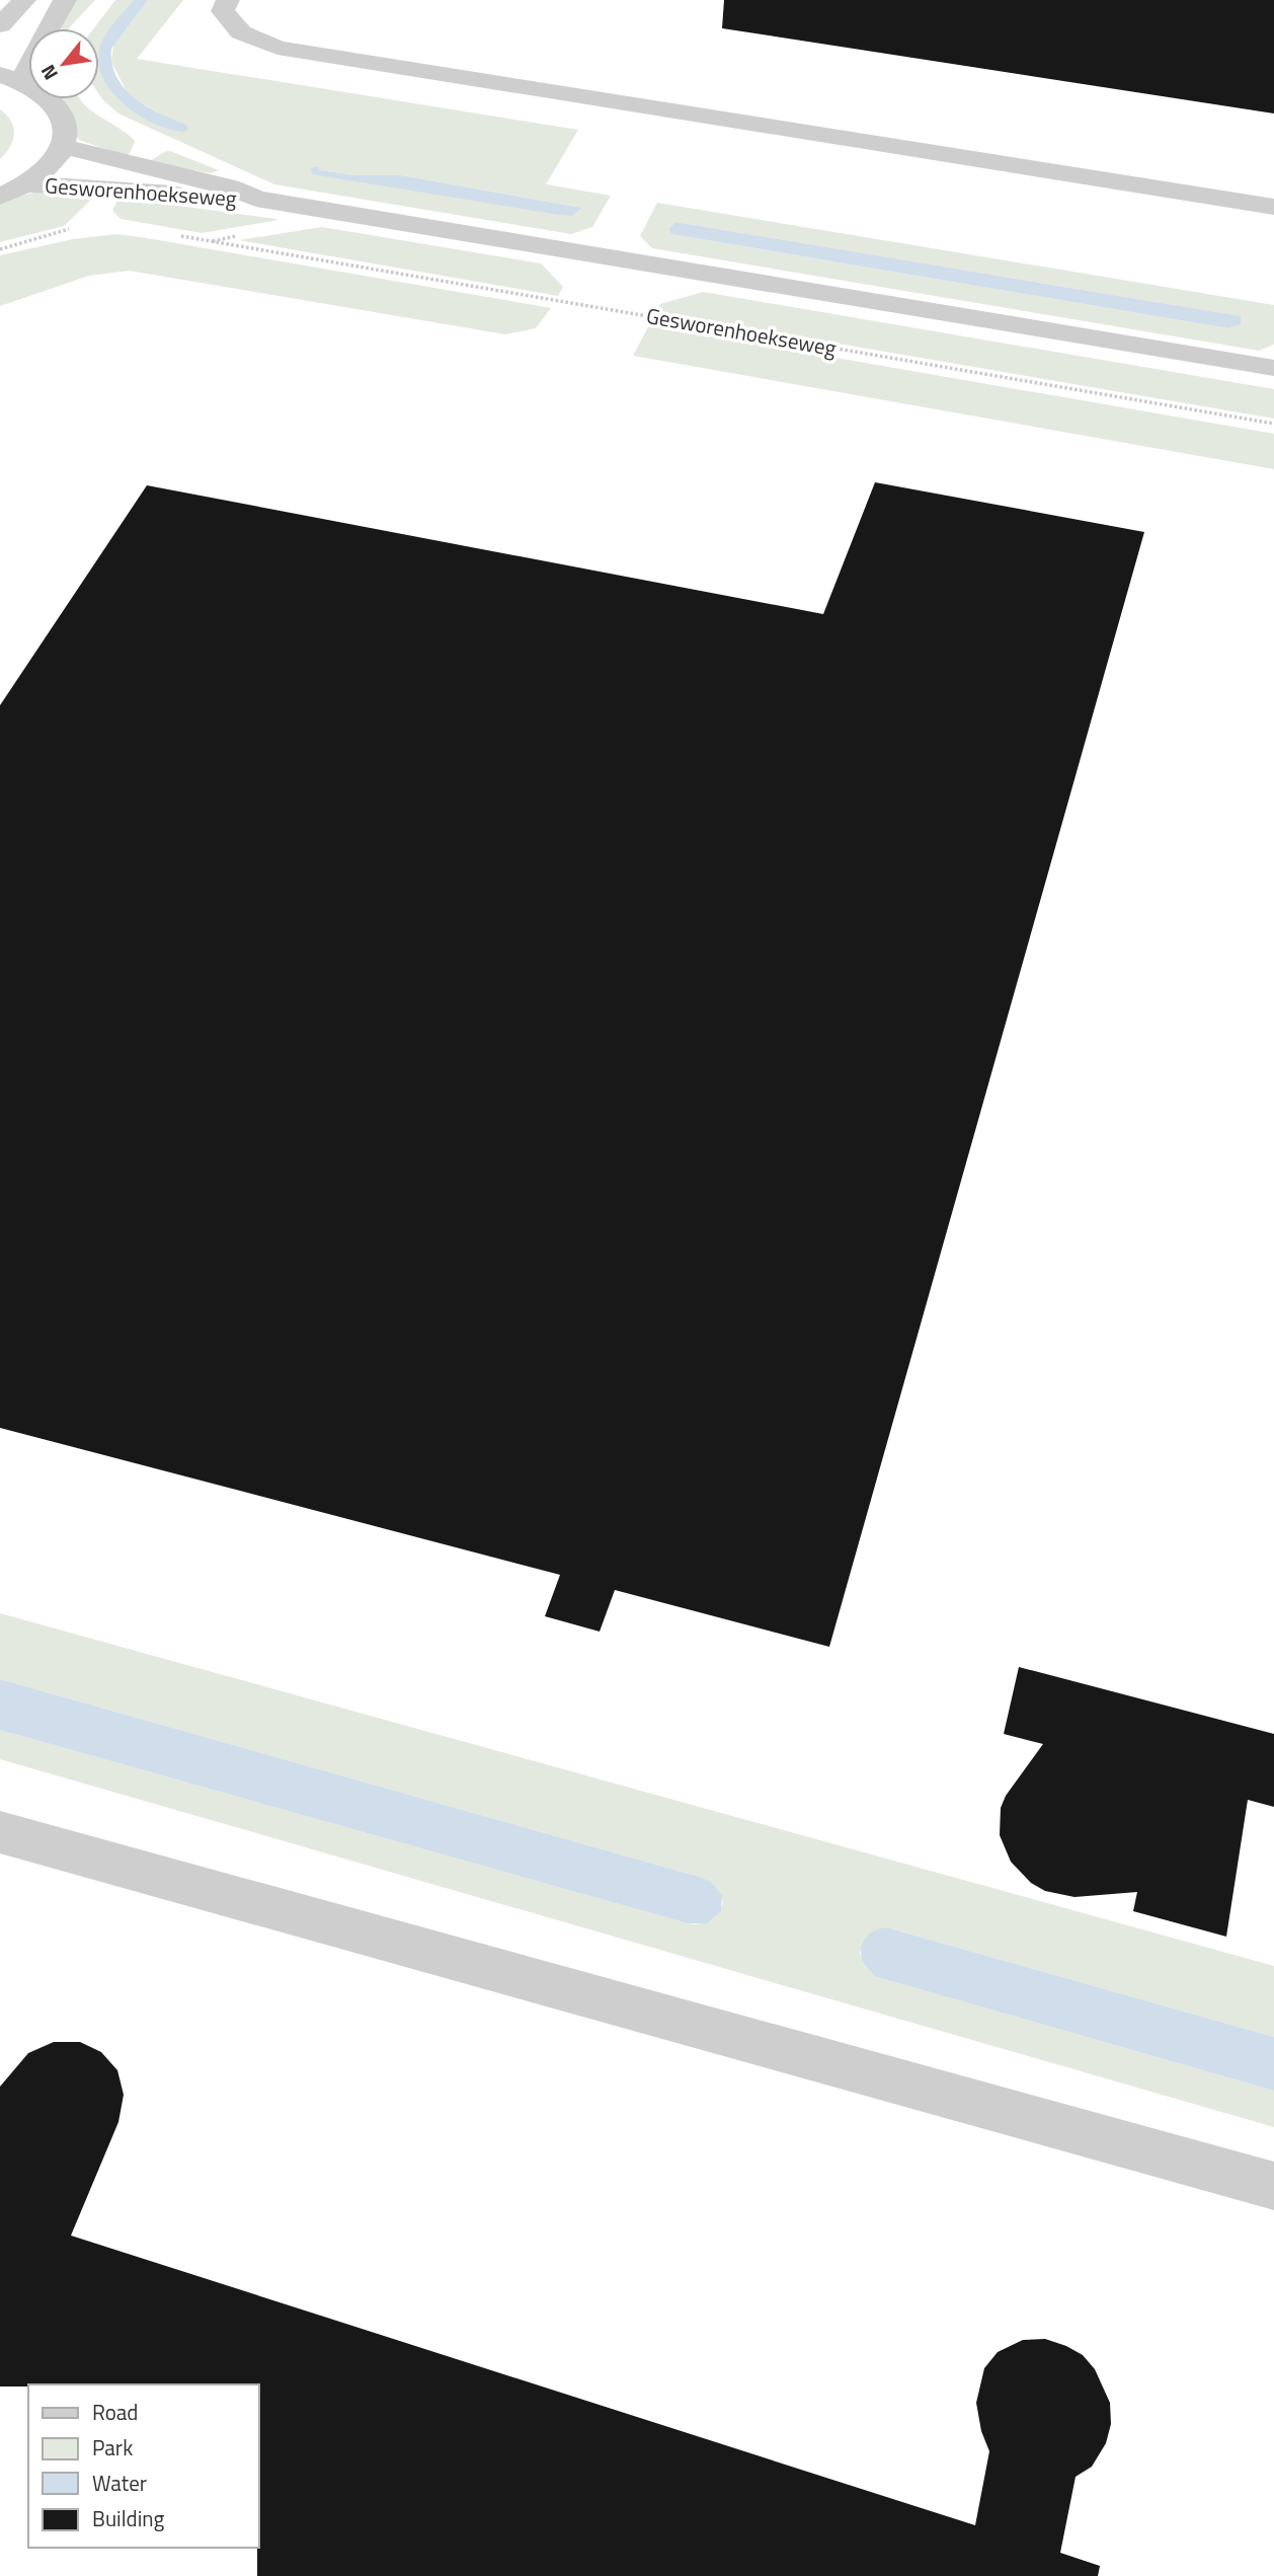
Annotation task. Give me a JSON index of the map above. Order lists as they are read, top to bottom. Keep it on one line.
{"streets":{"street":["Gesworenhoekseweg"]},"legend":["Road","Park","Water","Building"],"north":"bottom left"}
